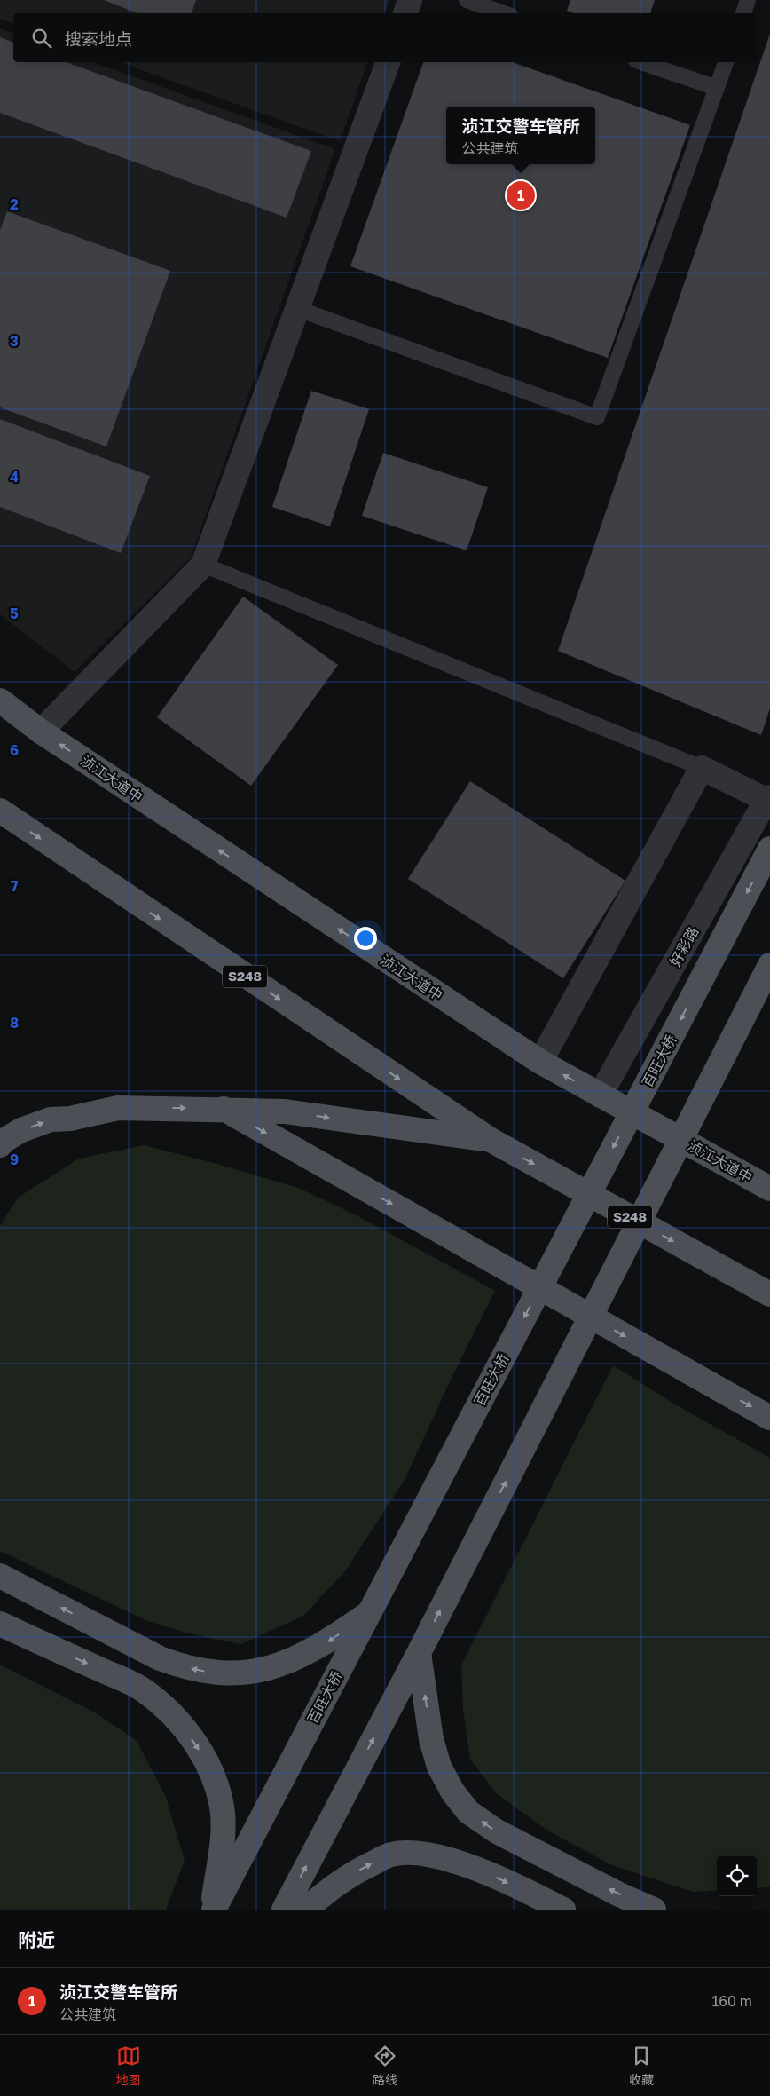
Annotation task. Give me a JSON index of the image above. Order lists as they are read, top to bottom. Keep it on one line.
{"streets":{"main road":["浈江大道中","S248","百旺大桥"],"street":["好彩路"]},"crossings":[["浈江大道中","好彩路"]],"page":{"search":"搜索地点","popup":["浈江交警车管所","公共建筑"],"pins":"1","heading":"附近","list":[{"mark":"1","name":"浈江交警车管所","note":"公共建筑","value":"160 m"}],"nav":["地图","路线","收藏"]},"grid":{"rows":["2","3","4","5","6","7","8","9"]}}
